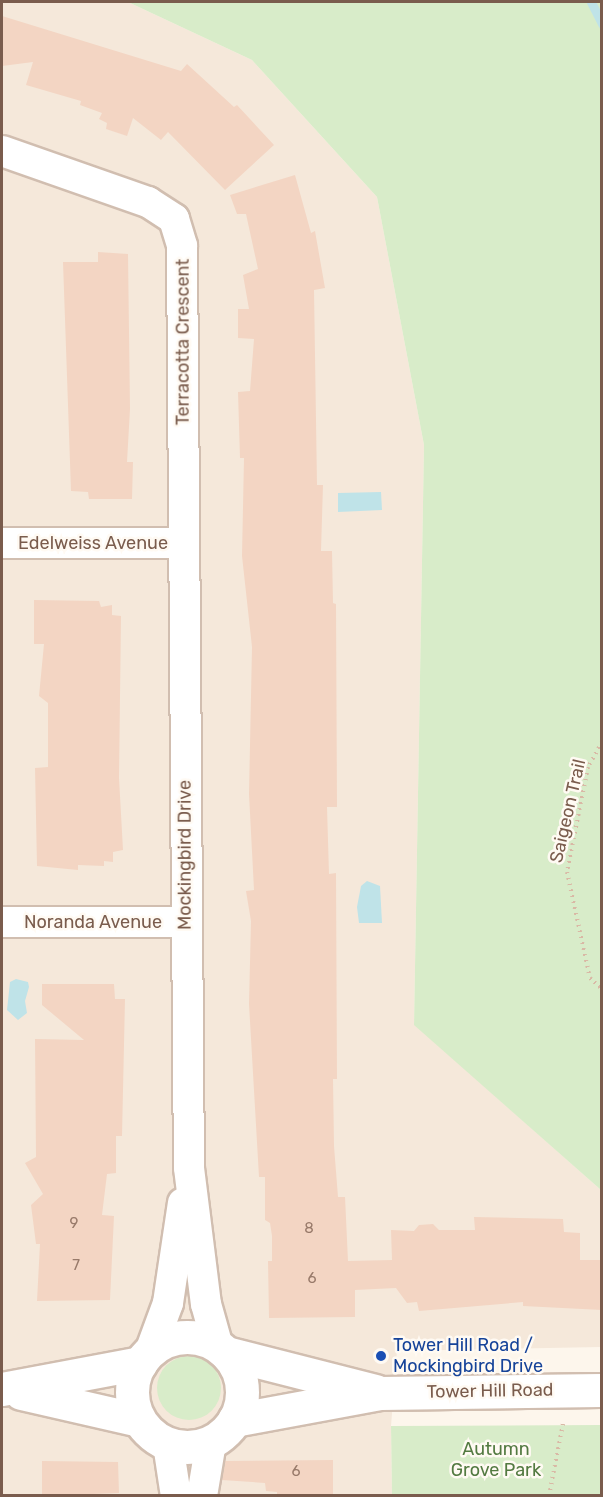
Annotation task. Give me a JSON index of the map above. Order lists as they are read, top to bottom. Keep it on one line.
{"streets":{"street":["Terracotta Crescent","Edelweiss Avenue","Mockingbird Drive","Noranda Avenue","Tower Hill Road"],"path":["Saigeon Trail"]},"crossings":[["Terracotta Crescent","Edelweiss Avenue"],["Terracotta Crescent","Mockingbird Drive"],["Edelweiss Avenue","Mockingbird Drive"],["Mockingbird Drive","Noranda Avenue"],["Mockingbird Drive","Tower Hill Road"]],"parks":["Autumn Grove Park"],"places":["Tower Hill Road / Mockingbird Drive"],"house_numbers":["9","8","7","6","6"]}
